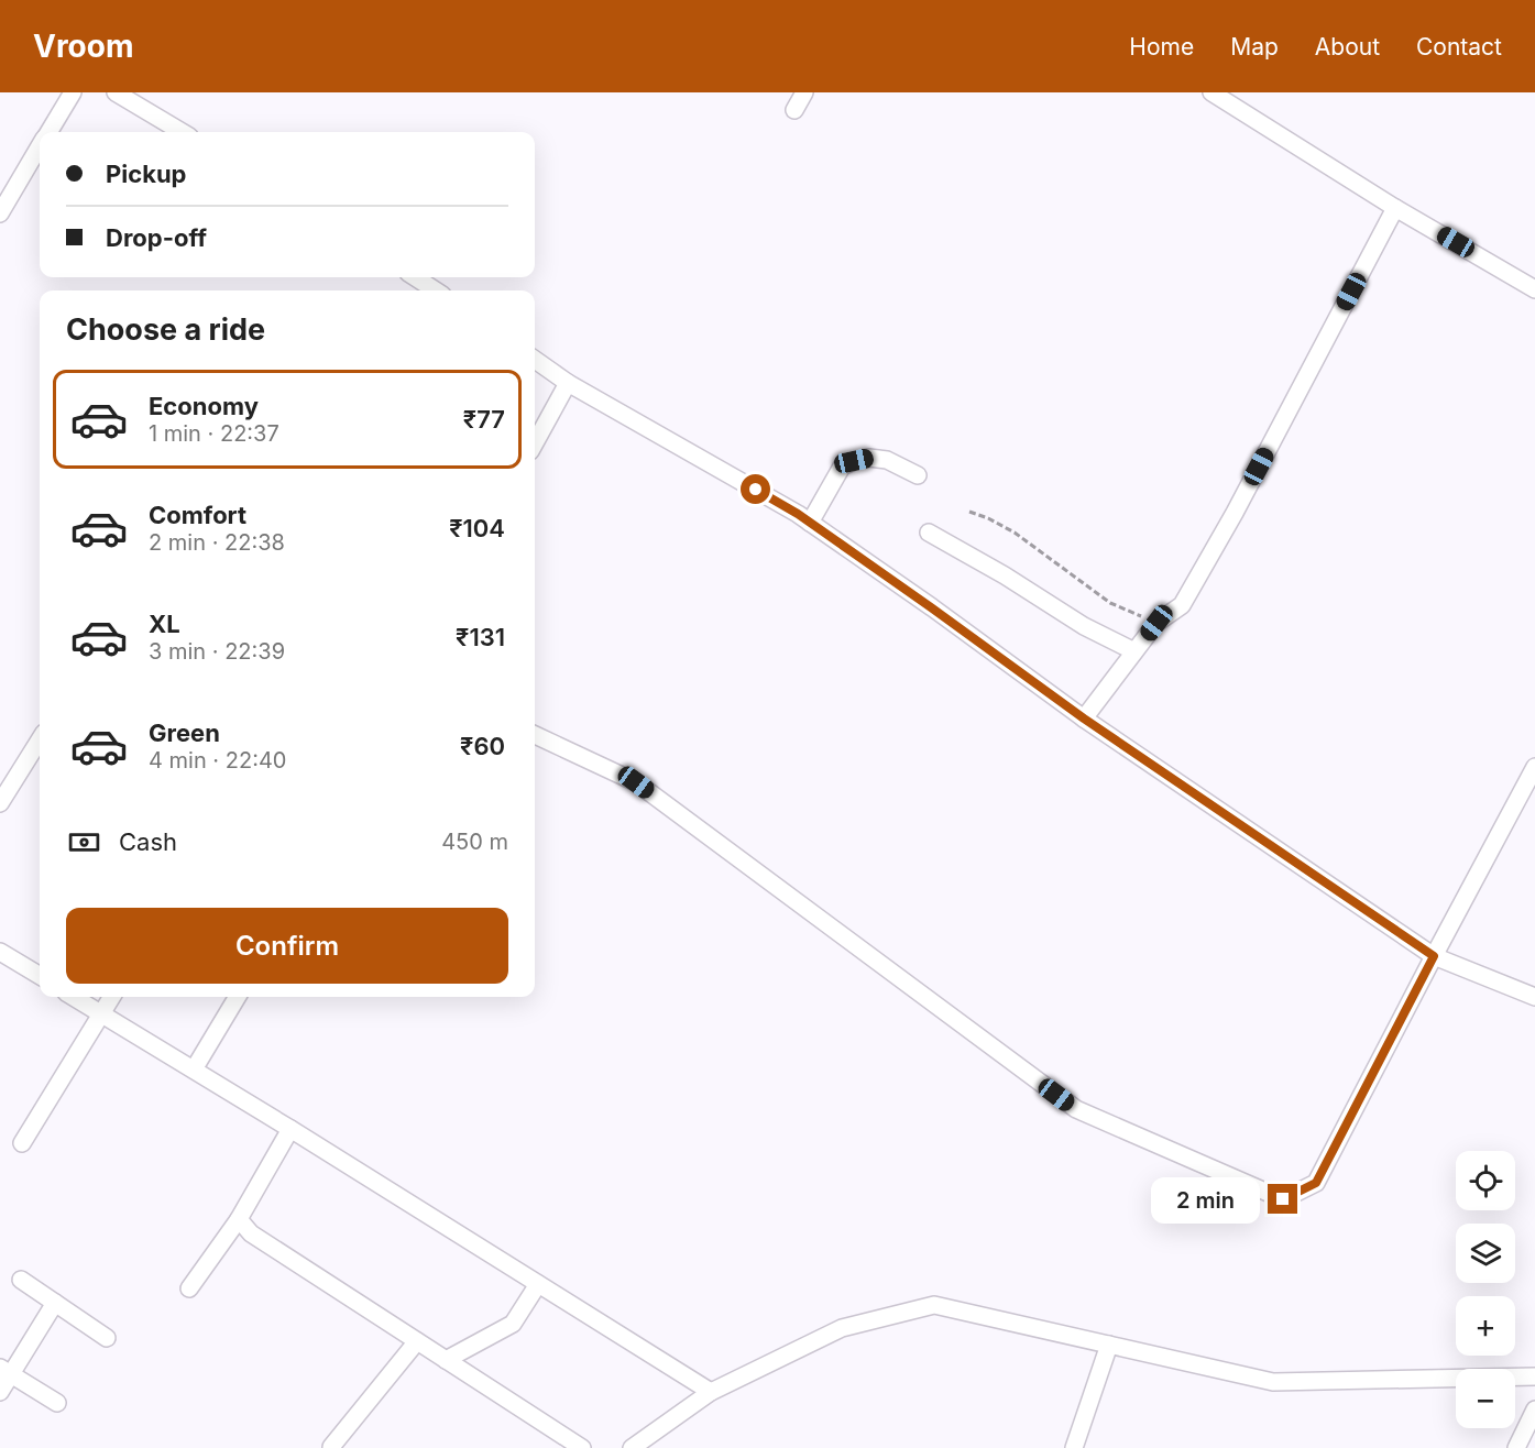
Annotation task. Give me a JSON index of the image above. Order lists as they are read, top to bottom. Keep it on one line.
{"page":{"header":"Vroom","nav":["Home","Map","About","Contact"],"banner":["Pickup","Drop-off"],"heading":"Choose a ride","list":[{"name":"Economy","note":"1 min · 22:37","value":"₹77"},{"name":"Comfort","note":"2 min · 22:38","value":"₹104"},{"name":"XL","note":"3 min · 22:39","value":"₹131"},{"name":"Green","note":"4 min · 22:40","value":"₹60"}],"pay":["Cash","450 m"],"buttons":"Confirm","map_buttons":["+","−"],"bubble":"2 min"}}
